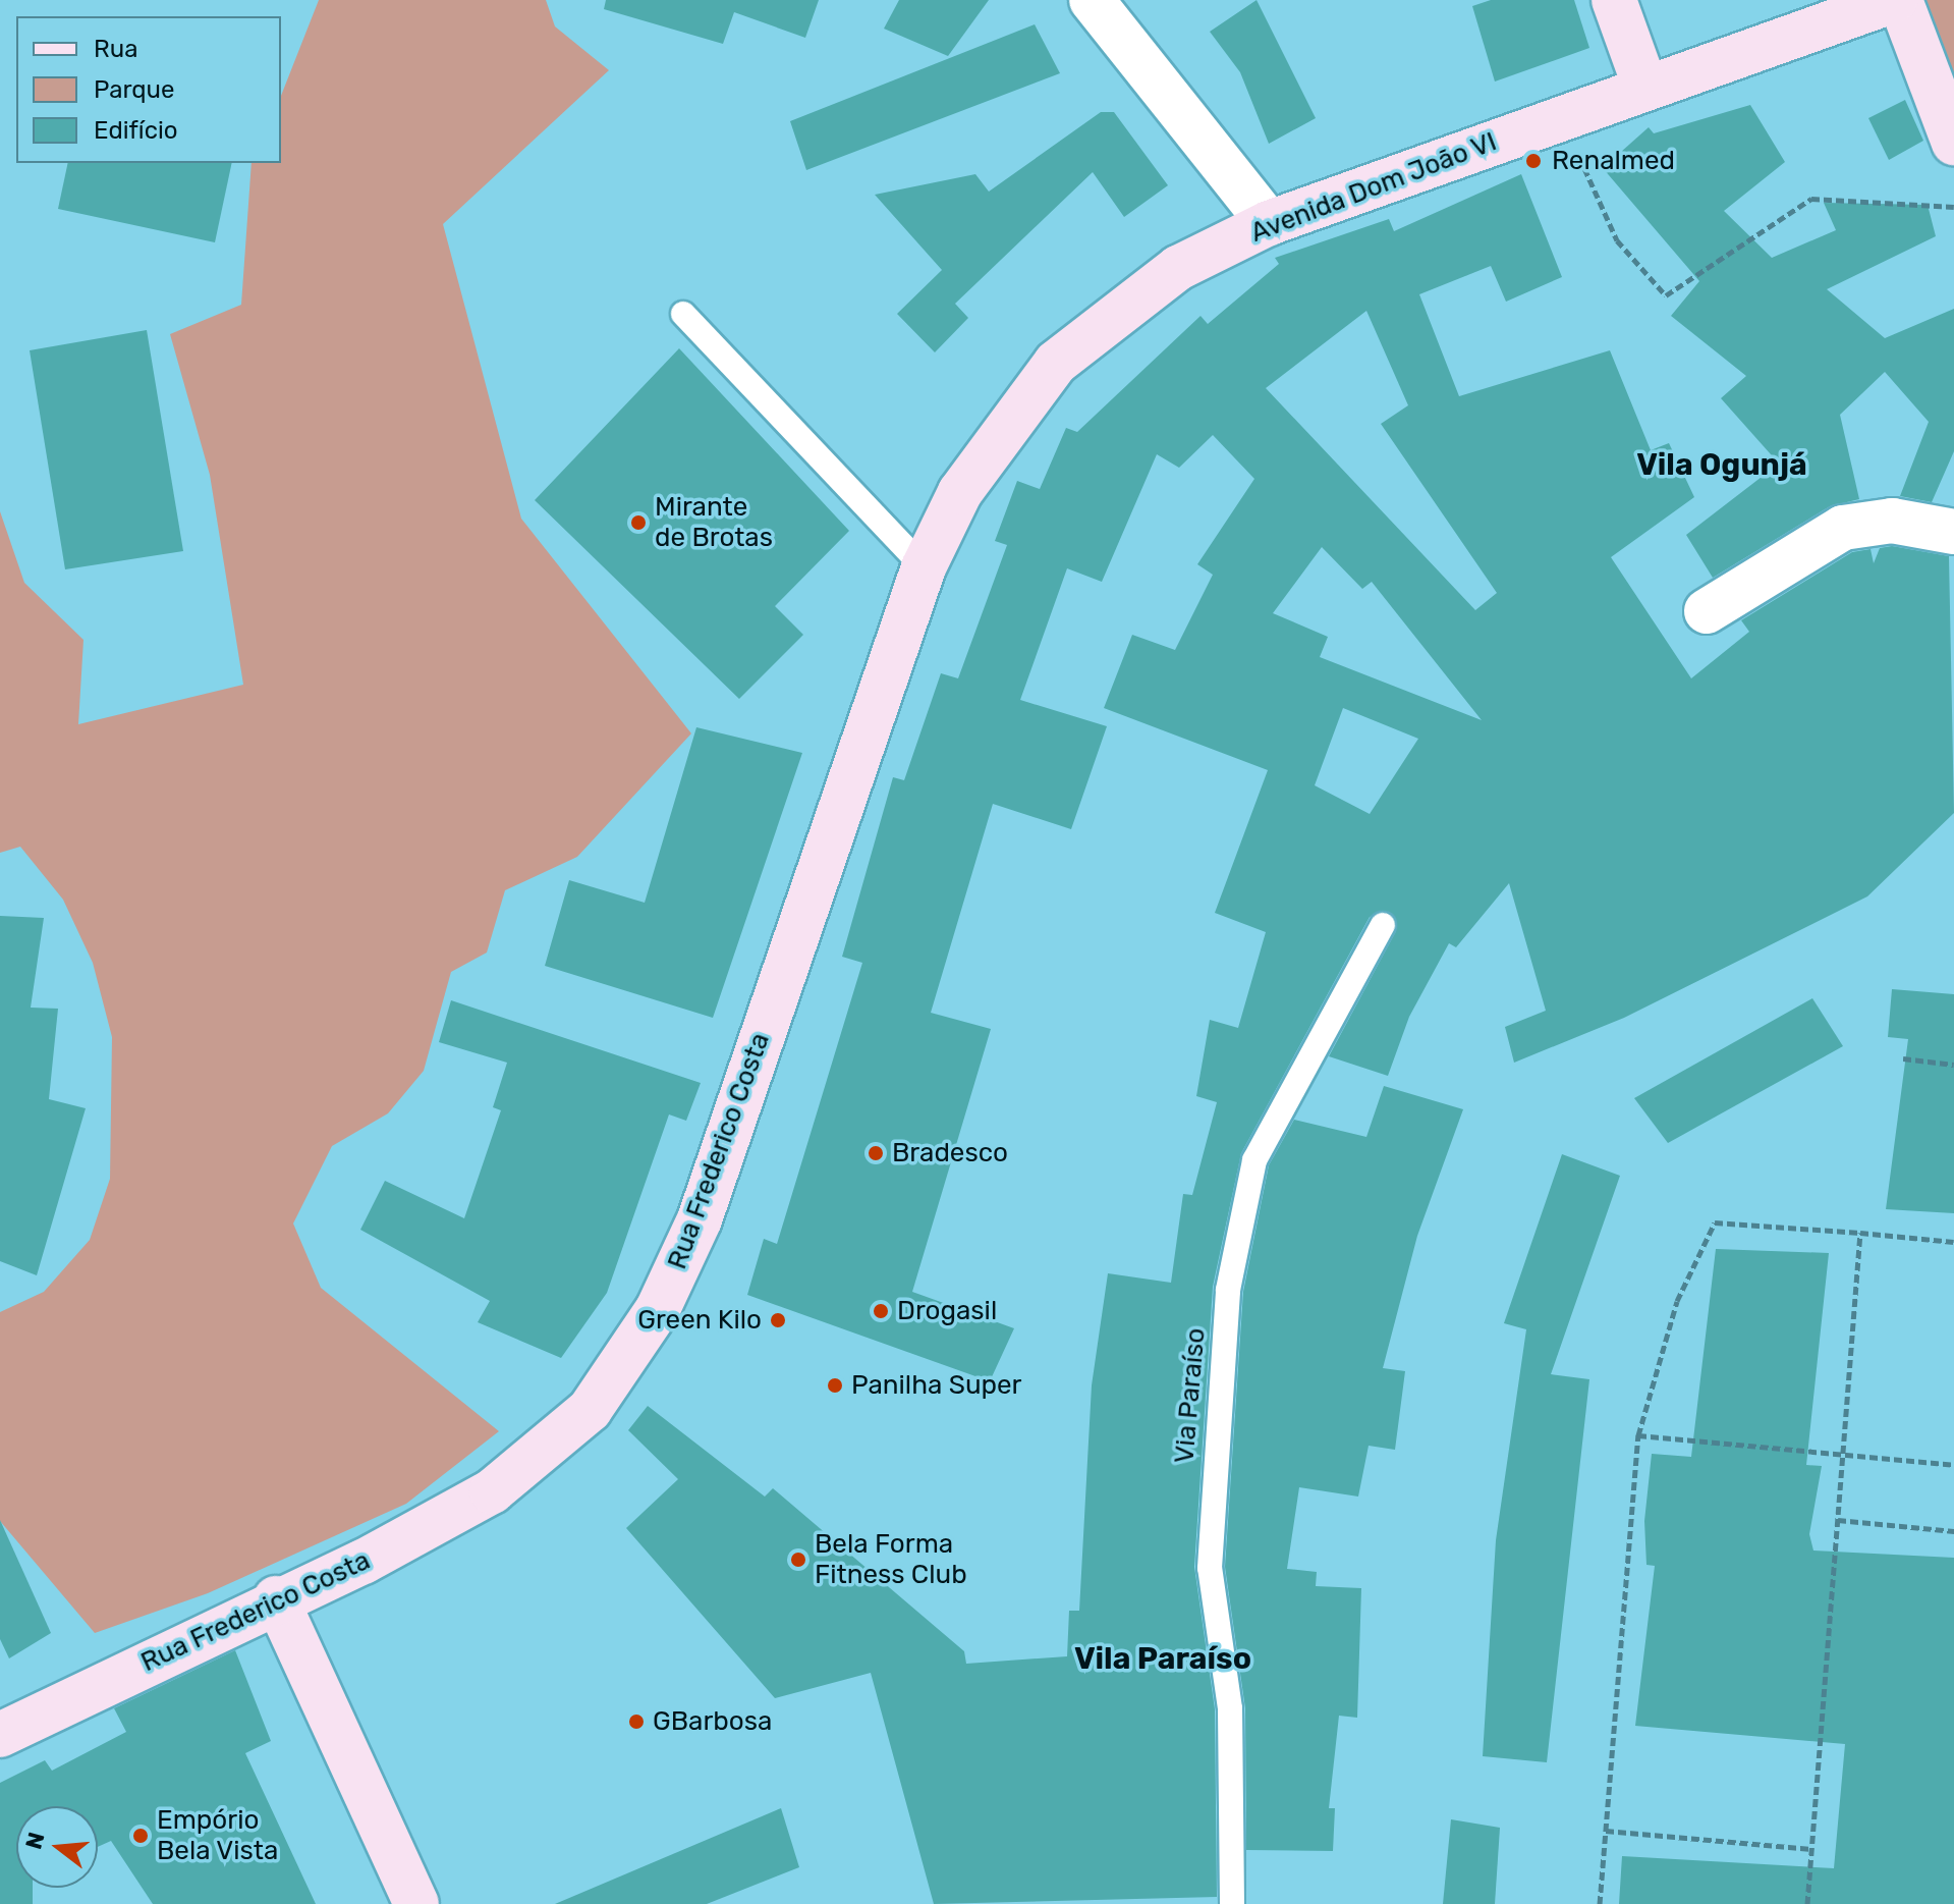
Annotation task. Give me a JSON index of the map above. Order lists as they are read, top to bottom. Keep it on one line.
{"streets":{"main road":["Avenida Dom João VI","Rua Frederico Costa"],"lane":["Via Paraíso"]},"crossings":[["Avenida Dom João VI","Rua Frederico Costa"]],"districts":["Vila Ogunjá","Vila Paraíso"],"places":["Renalmed","Mirante de Brotas","Bradesco","Drogasil","Green Kilo","Panilha Super","Bela Forma Fitness Club","GBarbosa","Empório Bela Vista"],"legend":["Rua","Parque","Edifício"],"north":"left"}
